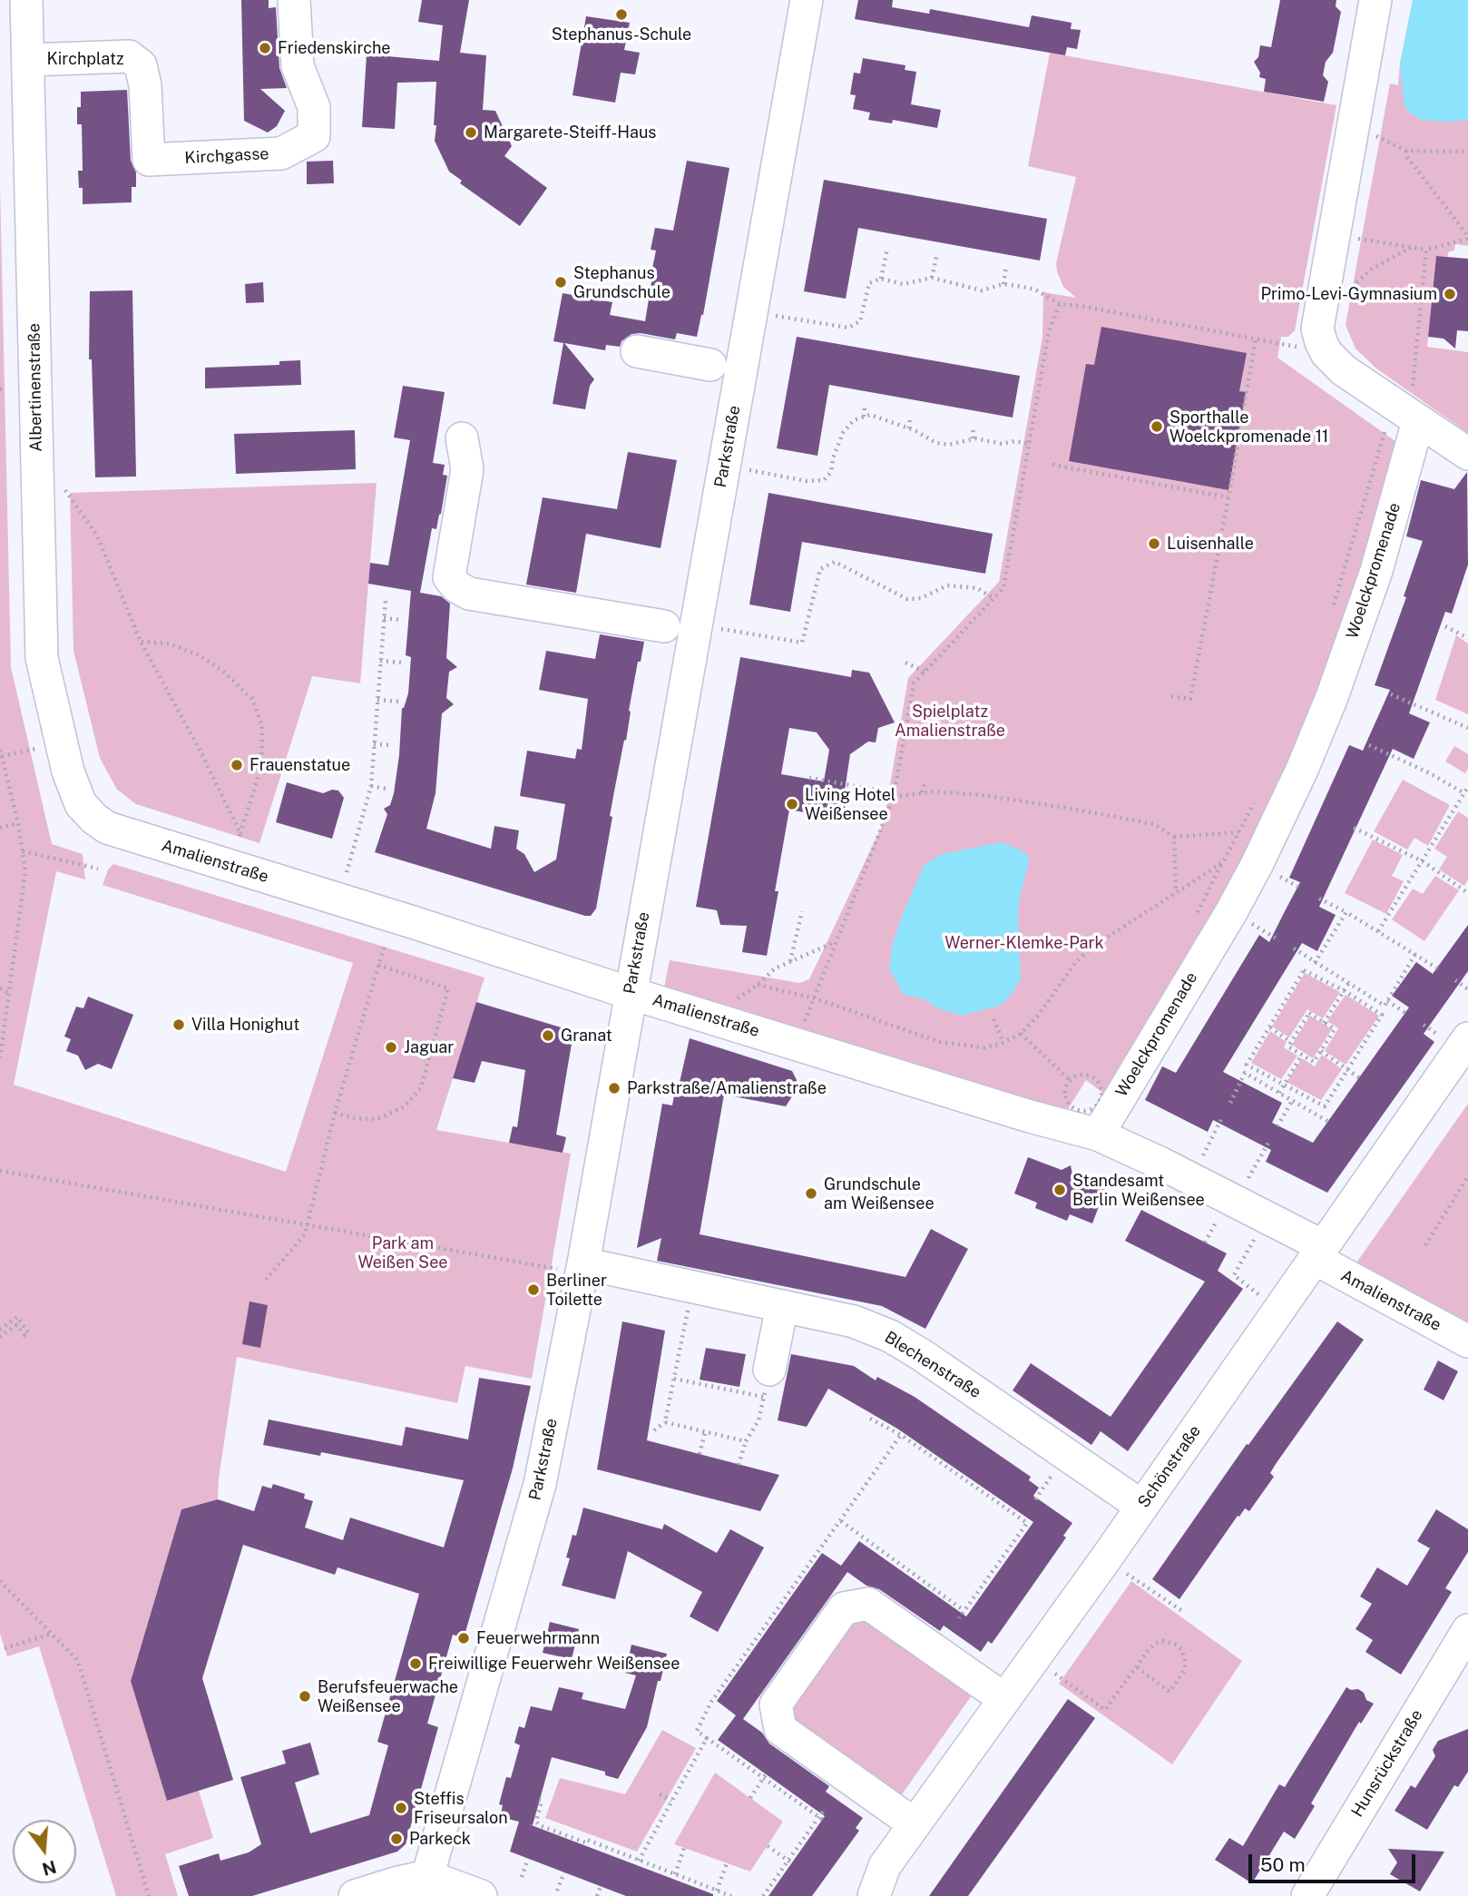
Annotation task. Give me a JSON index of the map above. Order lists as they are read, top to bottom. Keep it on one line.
{"streets":{"street":["Kirchplatz","Kirchgasse","Albertinenstraße","Parkstraße","Woelckpromenade","Amalienstraße","Blechenstraße","Schönstraße","Hunsrückstraße"]},"crossings":[["Kirchplatz","Kirchgasse"],["Kirchplatz","Albertinenstraße"],["Albertinenstraße","Amalienstraße"],["Parkstraße","Amalienstraße"],["Parkstraße","Blechenstraße"],["Woelckpromenade","Amalienstraße"],["Amalienstraße","Schönstraße"],["Blechenstraße","Schönstraße"]],"parks":["Spielplatz Amalienstraße","Werner-Klemke-Park","Park am Weißen See"],"places":["Stephanus-Schule","Friedenskirche","Margarete-Steiff-Haus","Stephanus Grundschule","Primo-Levi-Gymnasium","Sporthalle Woelckpromenade 11","Luisenhalle","Frauenstatue","Living Hotel Weißensee","Villa Honighut","Granat","Jaguar","Parkstraße/Amalienstraße","Standesamt Berlin Weißensee","Grundschule am Weißensee","Berliner Toilette","Feuerwehrmann","Freiwillige Feuerwehr Weißensee","Berufsfeuerwache Weißensee","Steffis Friseursalon","Parkeck"],"scale_bar":"50 m","north":"bottom"}
